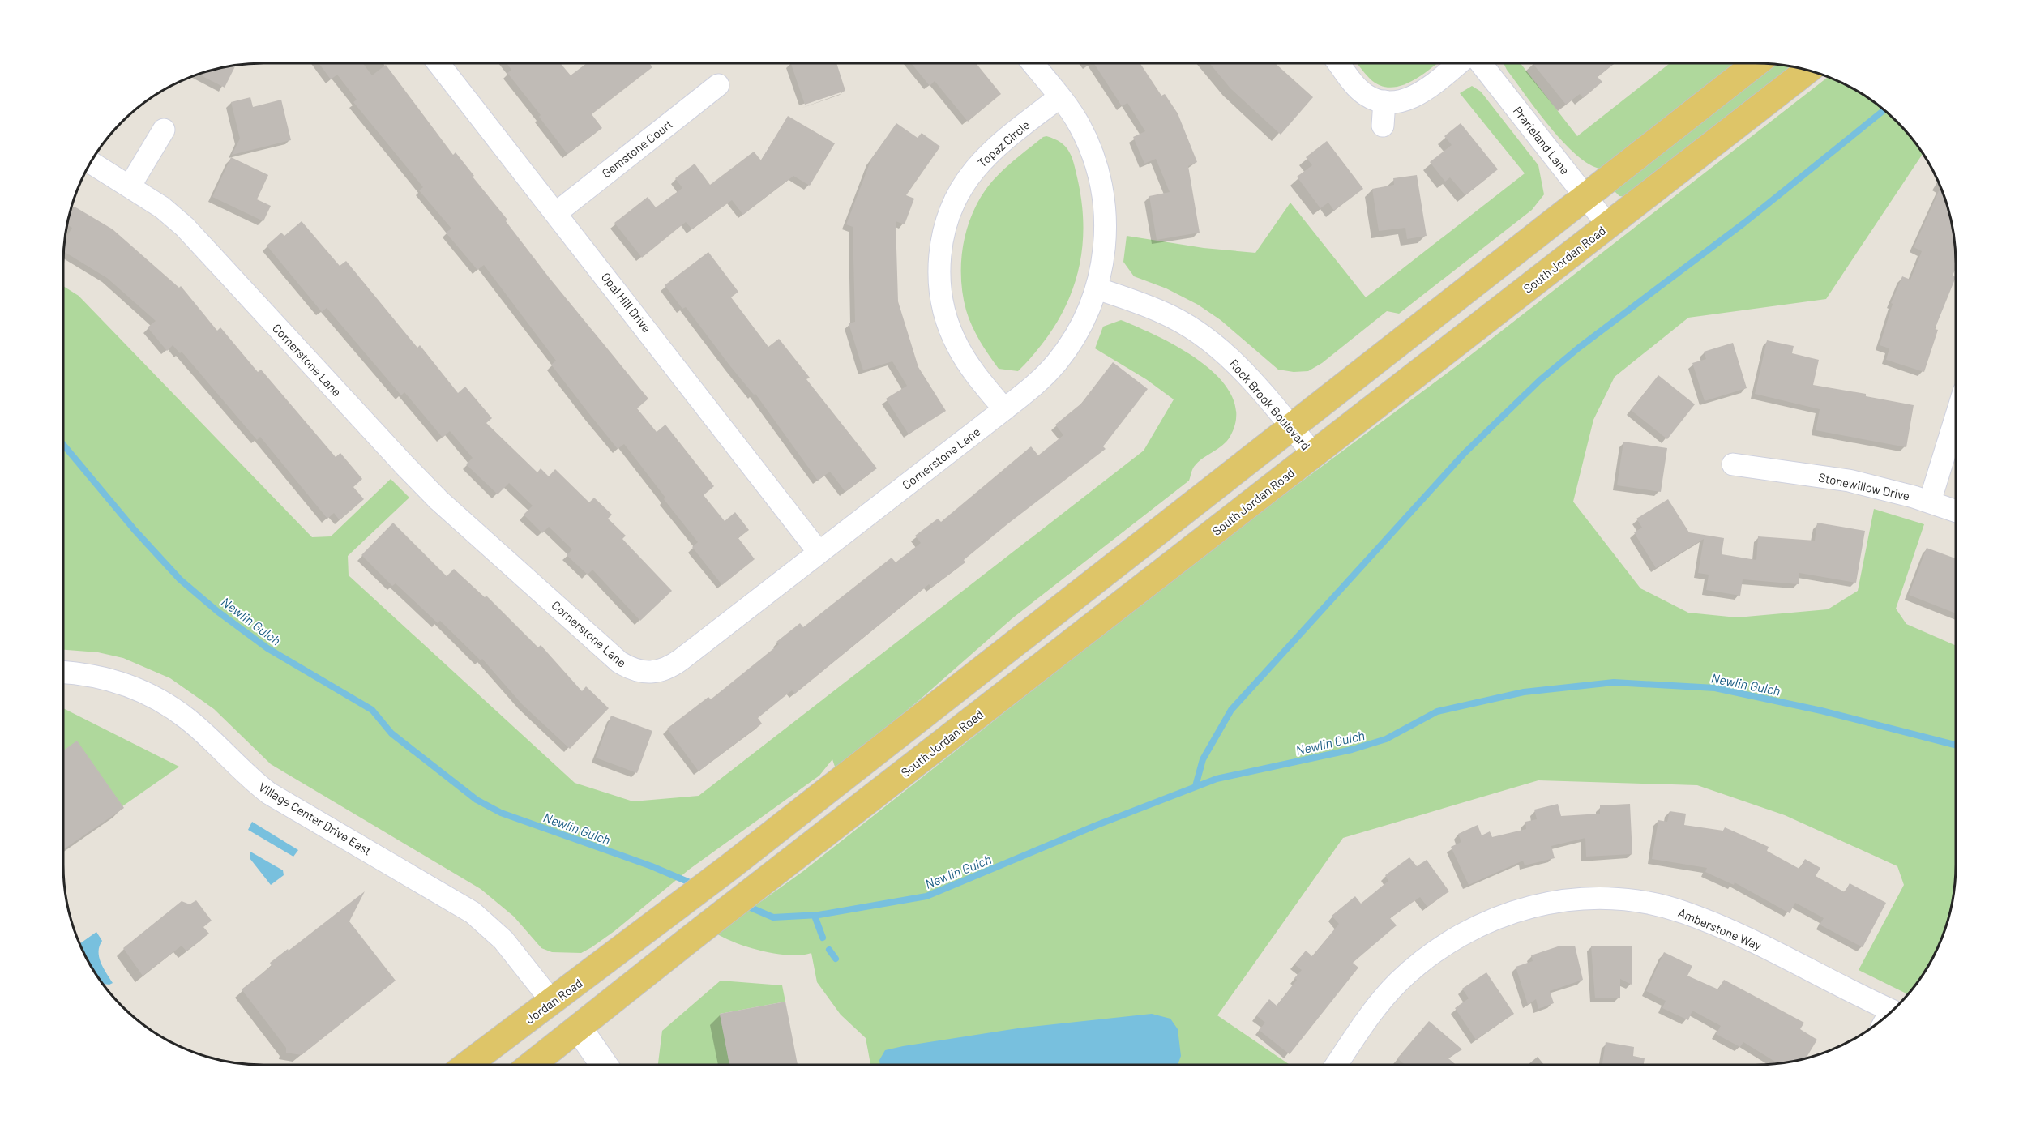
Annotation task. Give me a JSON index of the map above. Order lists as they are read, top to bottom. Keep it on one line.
{"streets":{"main road":["South Jordan Road","Jordan Road"],"street":["Prarieland Lane","Topaz Circle","Gemstone Court","Opal Hill Drive","Cornerstone Lane","Rock Brook Boulevard","Stonewillow Drive","Village Center Drive East","Amberstone Way"]},"crossings":[["Prarieland Lane","South Jordan Road"],["Topaz Circle","Cornerstone Lane"],["Gemstone Court","Opal Hill Drive"],["South Jordan Road","Rock Brook Boulevard"],["Opal Hill Drive","Cornerstone Lane"],["Cornerstone Lane","Rock Brook Boulevard"],["Rock Brook Boulevard","Jordan Road"],["Village Center Drive East","Jordan Road"]],"water":["Newlin Gulch"]}
